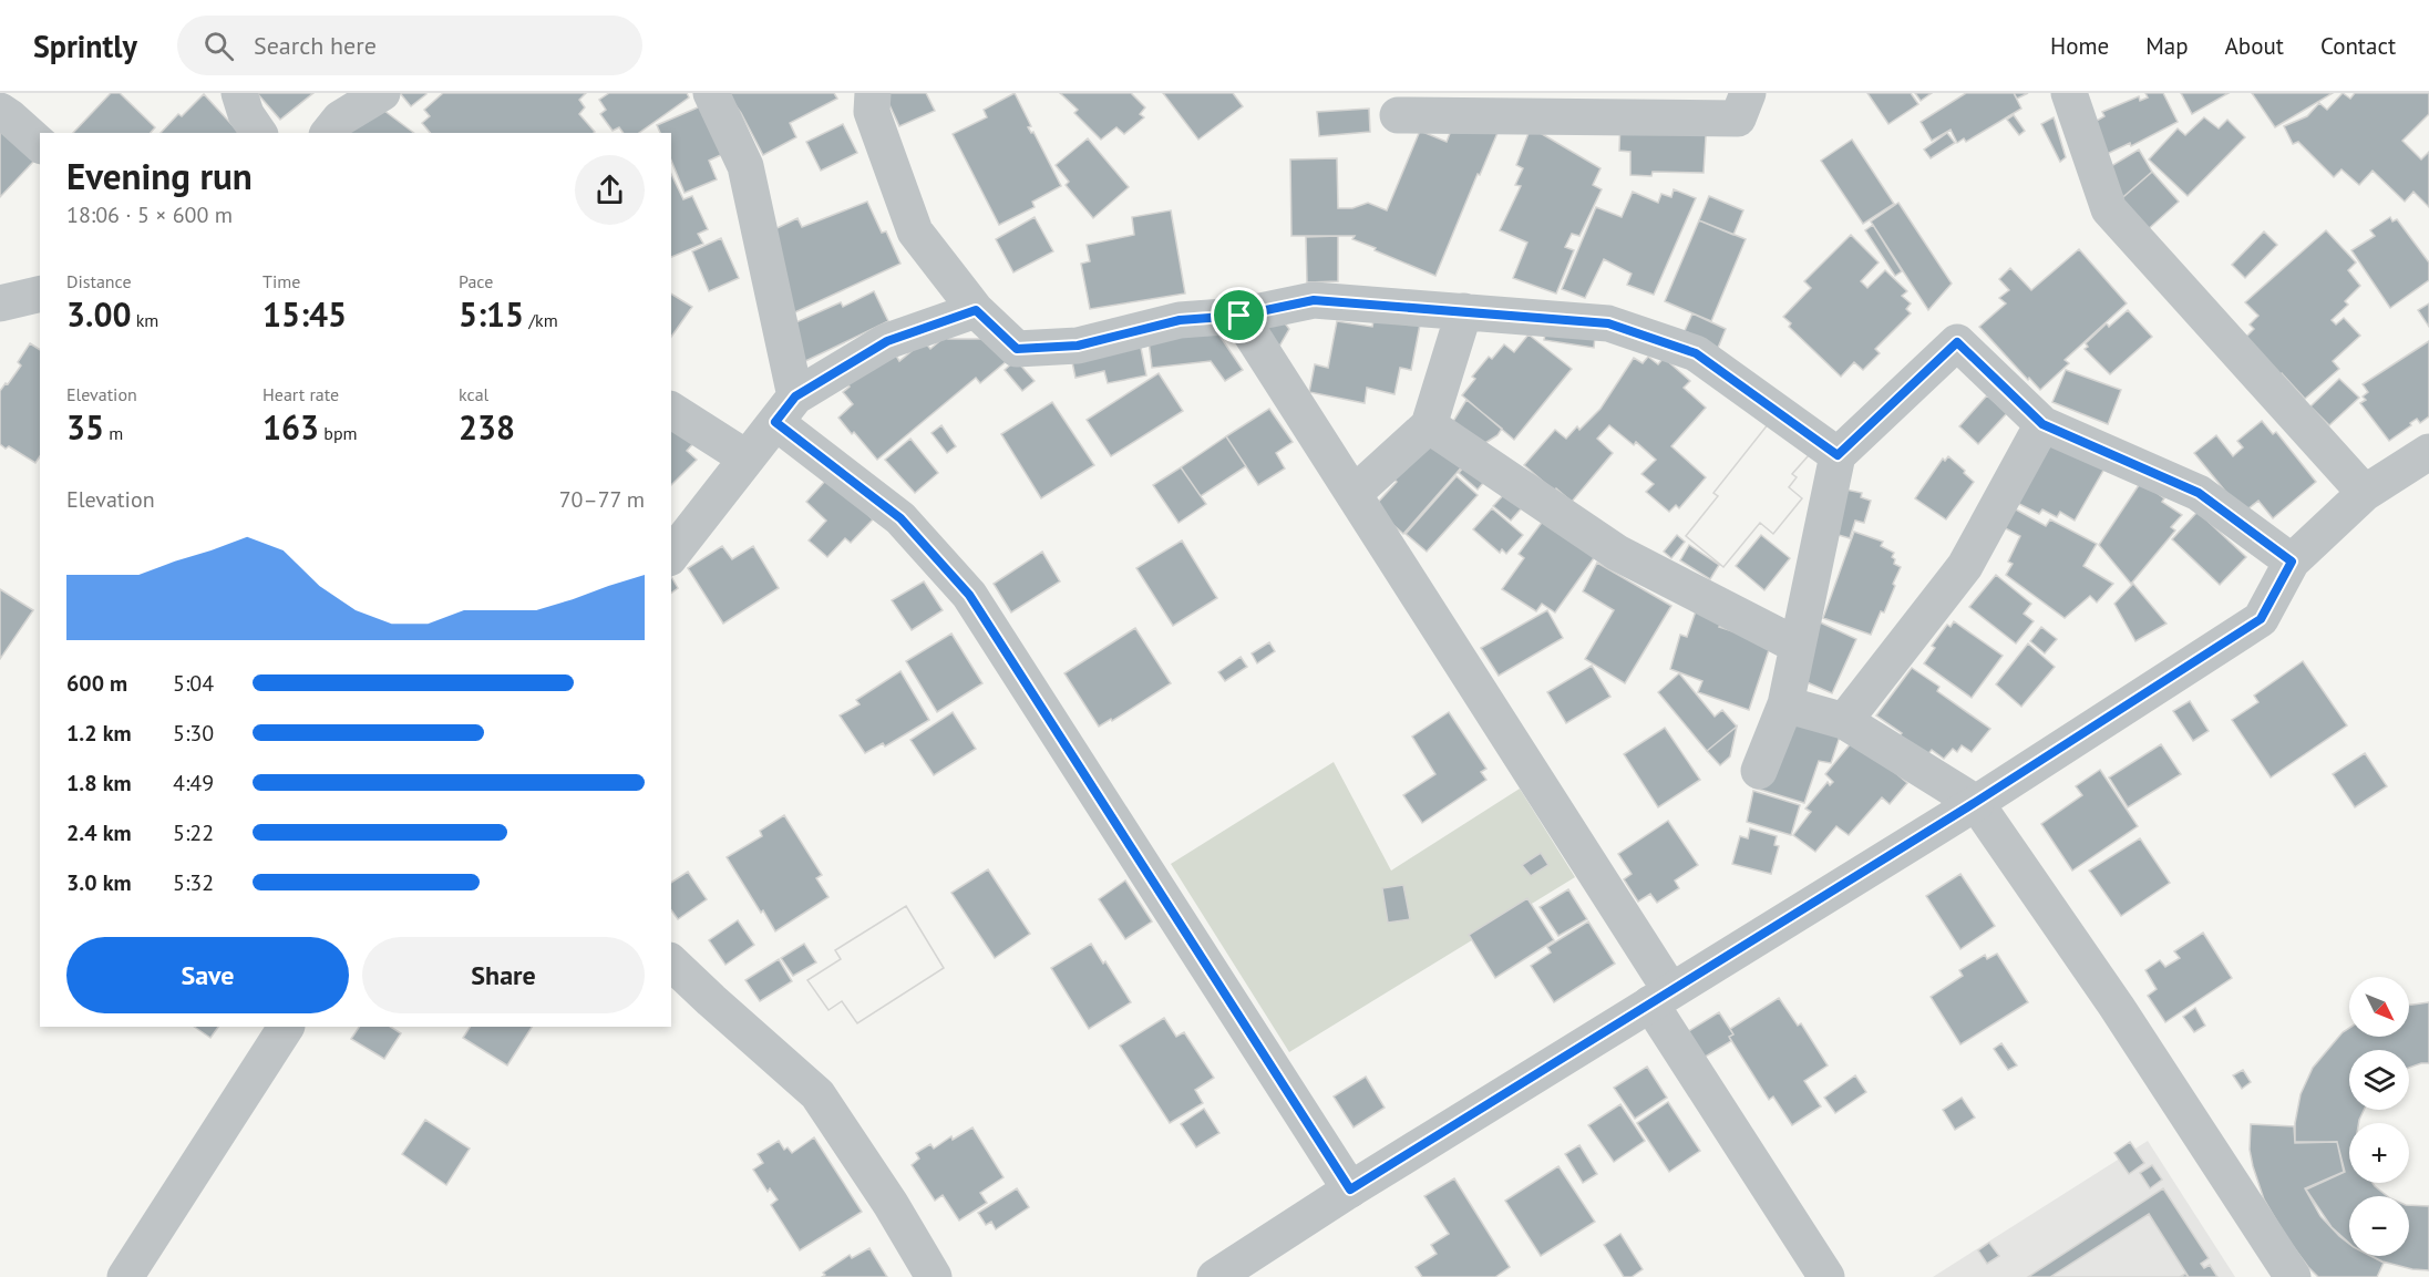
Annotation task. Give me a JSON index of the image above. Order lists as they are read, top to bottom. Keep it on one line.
{"north":"bottom right","page":{"header":"Sprintly","search":"Search here","nav":["Home","Map","About","Contact"],"heading":["Evening run","18:06 · 5 × 600 m"],"stats":[["Distance","3.00 km"],["Time","15:45"],["Pace","5:15 /km"],["Elevation","35 m"],["Heart rate","163 bpm"],["kcal","238"]],"chart":["Elevation","70–77 m"],"list":[{"name":"600 m","note":"5:04"},{"name":"1.2 km","note":"5:30"},{"name":"1.8 km","note":"4:49"},{"name":"2.4 km","note":"5:22"},{"name":"3.0 km","note":"5:32"}],"buttons":["Save","Share"],"map_buttons":["+","−"]}}
